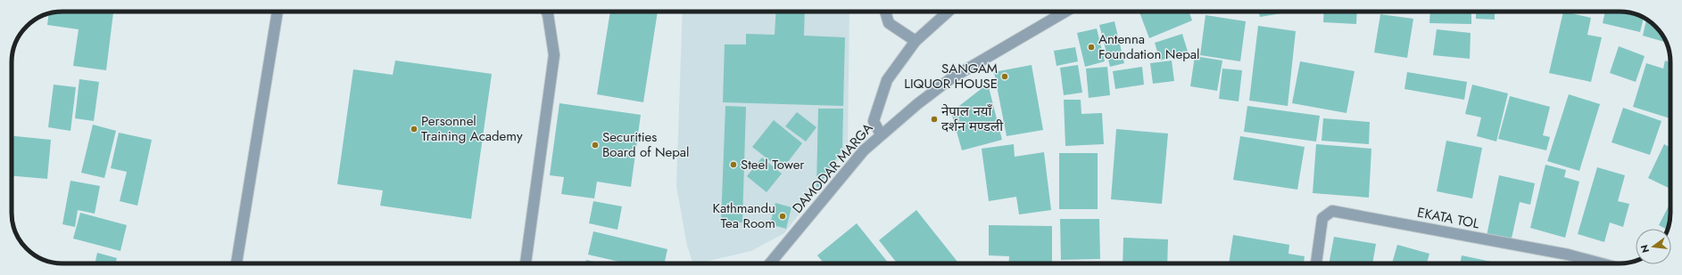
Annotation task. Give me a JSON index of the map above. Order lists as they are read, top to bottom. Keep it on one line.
{"streets":{"street":["DAMODAR MARGA","EKATA TOL"]},"places":["Antenna Foundation Nepal","SANGAM LIQUOR HOUSE","नेपाल नयाँ दर्शन मण्डली","Personnel Training Academy","Securities Board of Nepal","Steel Tower","Kathmandu Tea Room"],"north":"left"}
